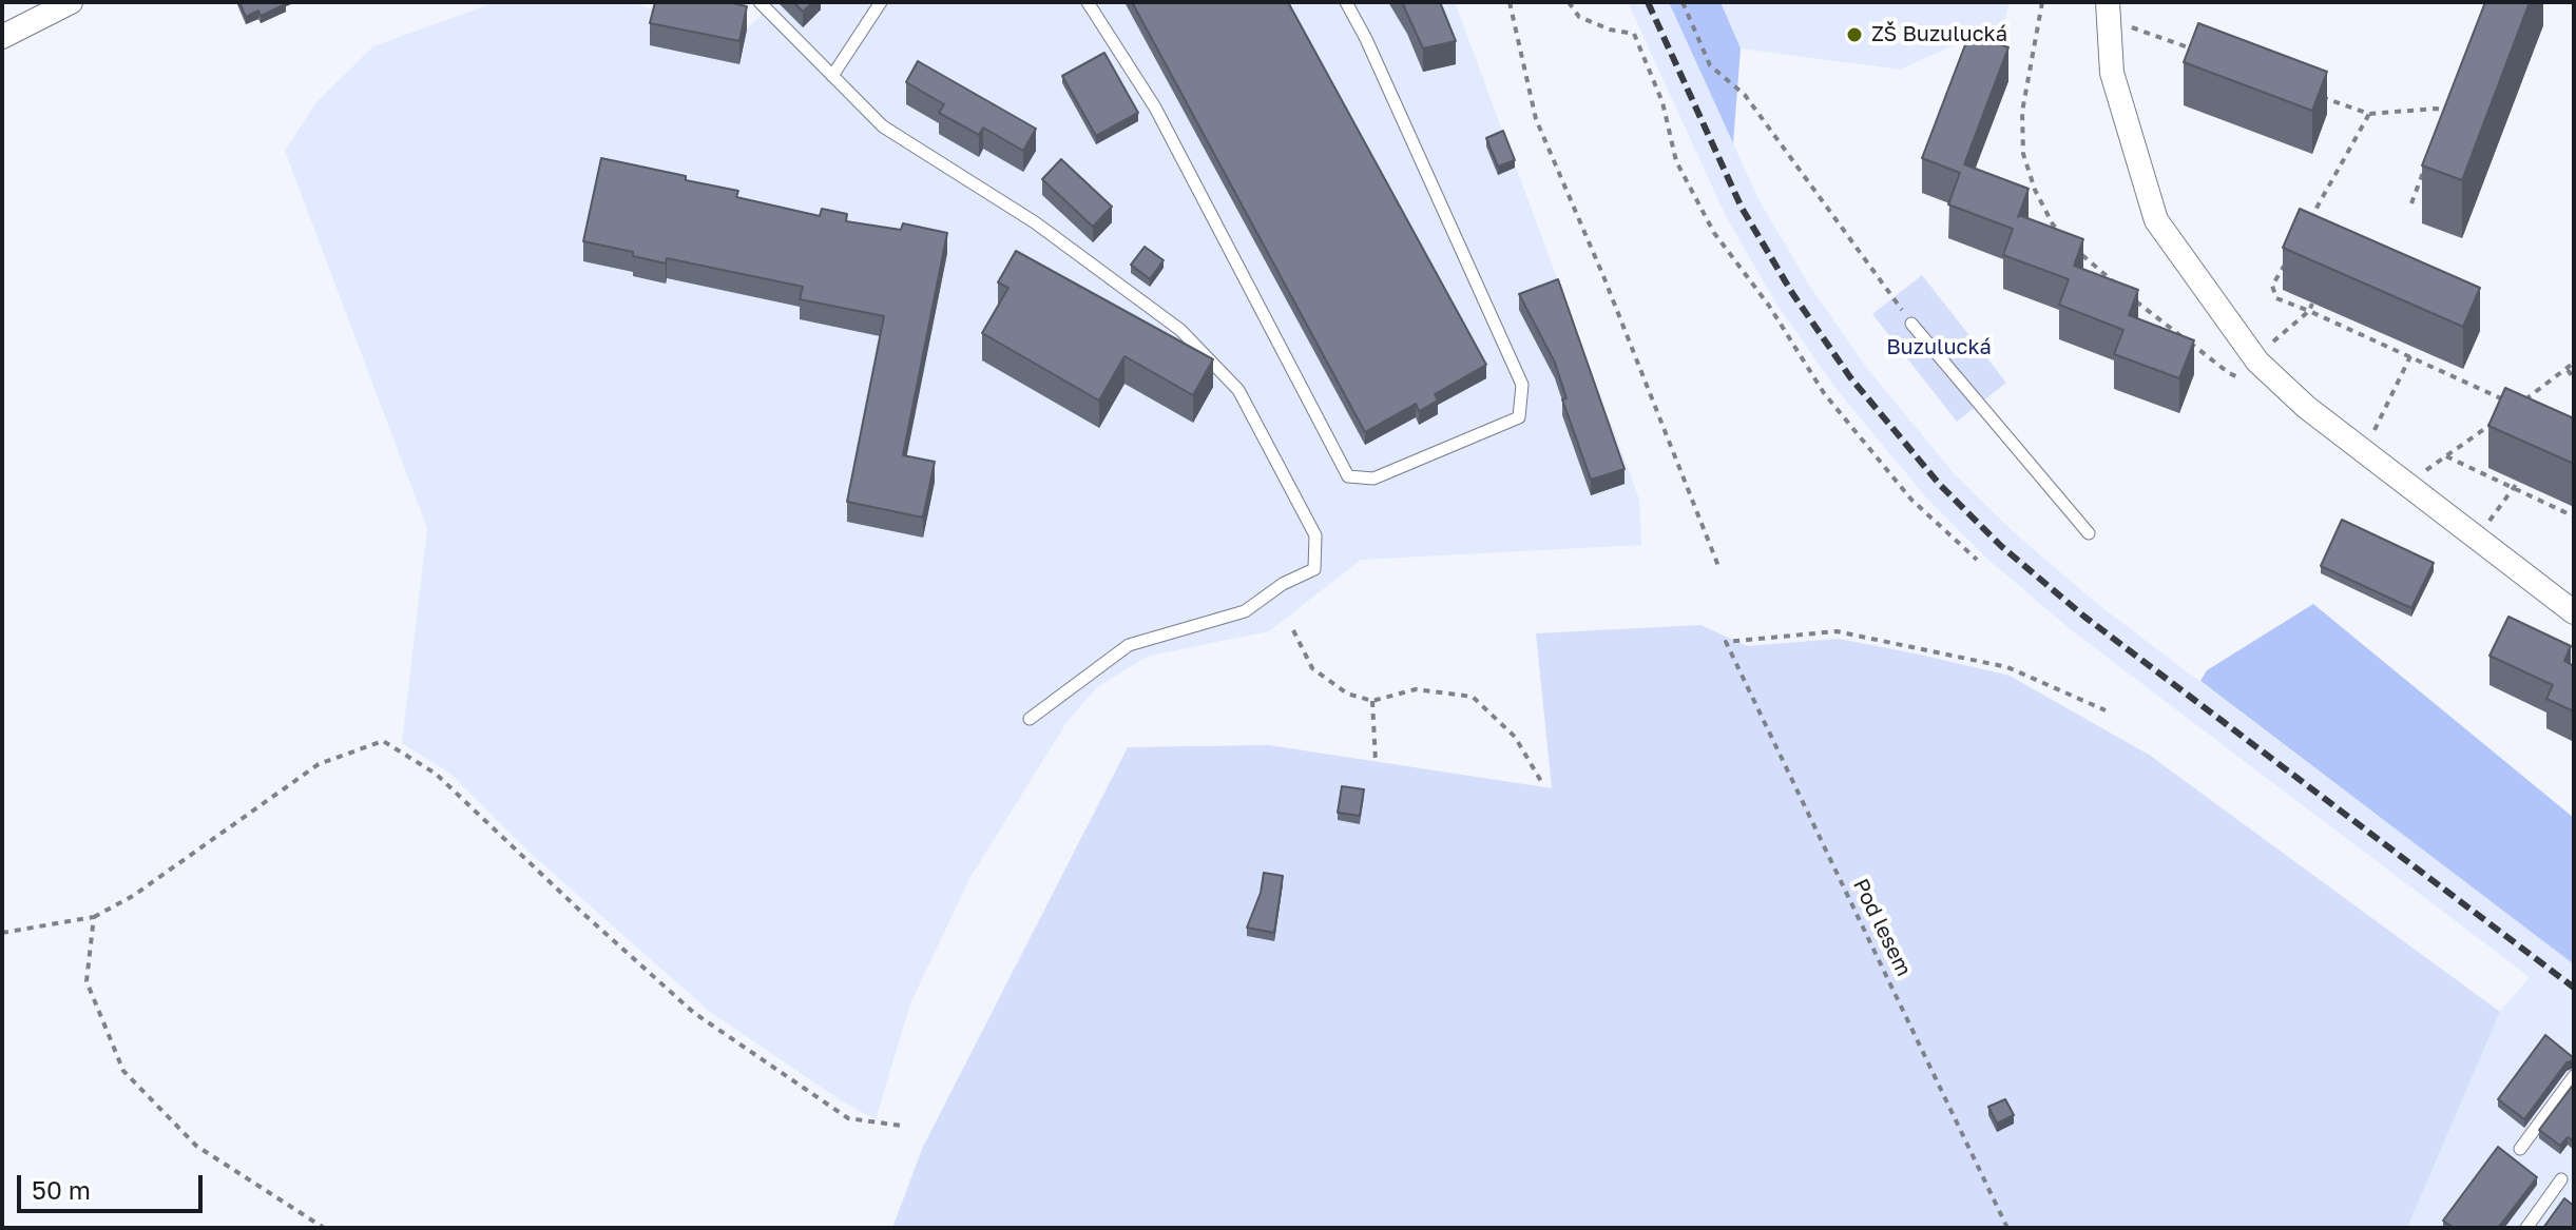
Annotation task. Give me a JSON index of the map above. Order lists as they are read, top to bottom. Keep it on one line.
{"streets":{"path":["Pod lesem"]},"parks":["Buzulucká"],"places":["ZŠ Buzulucká"],"scale_bar":"50 m"}
